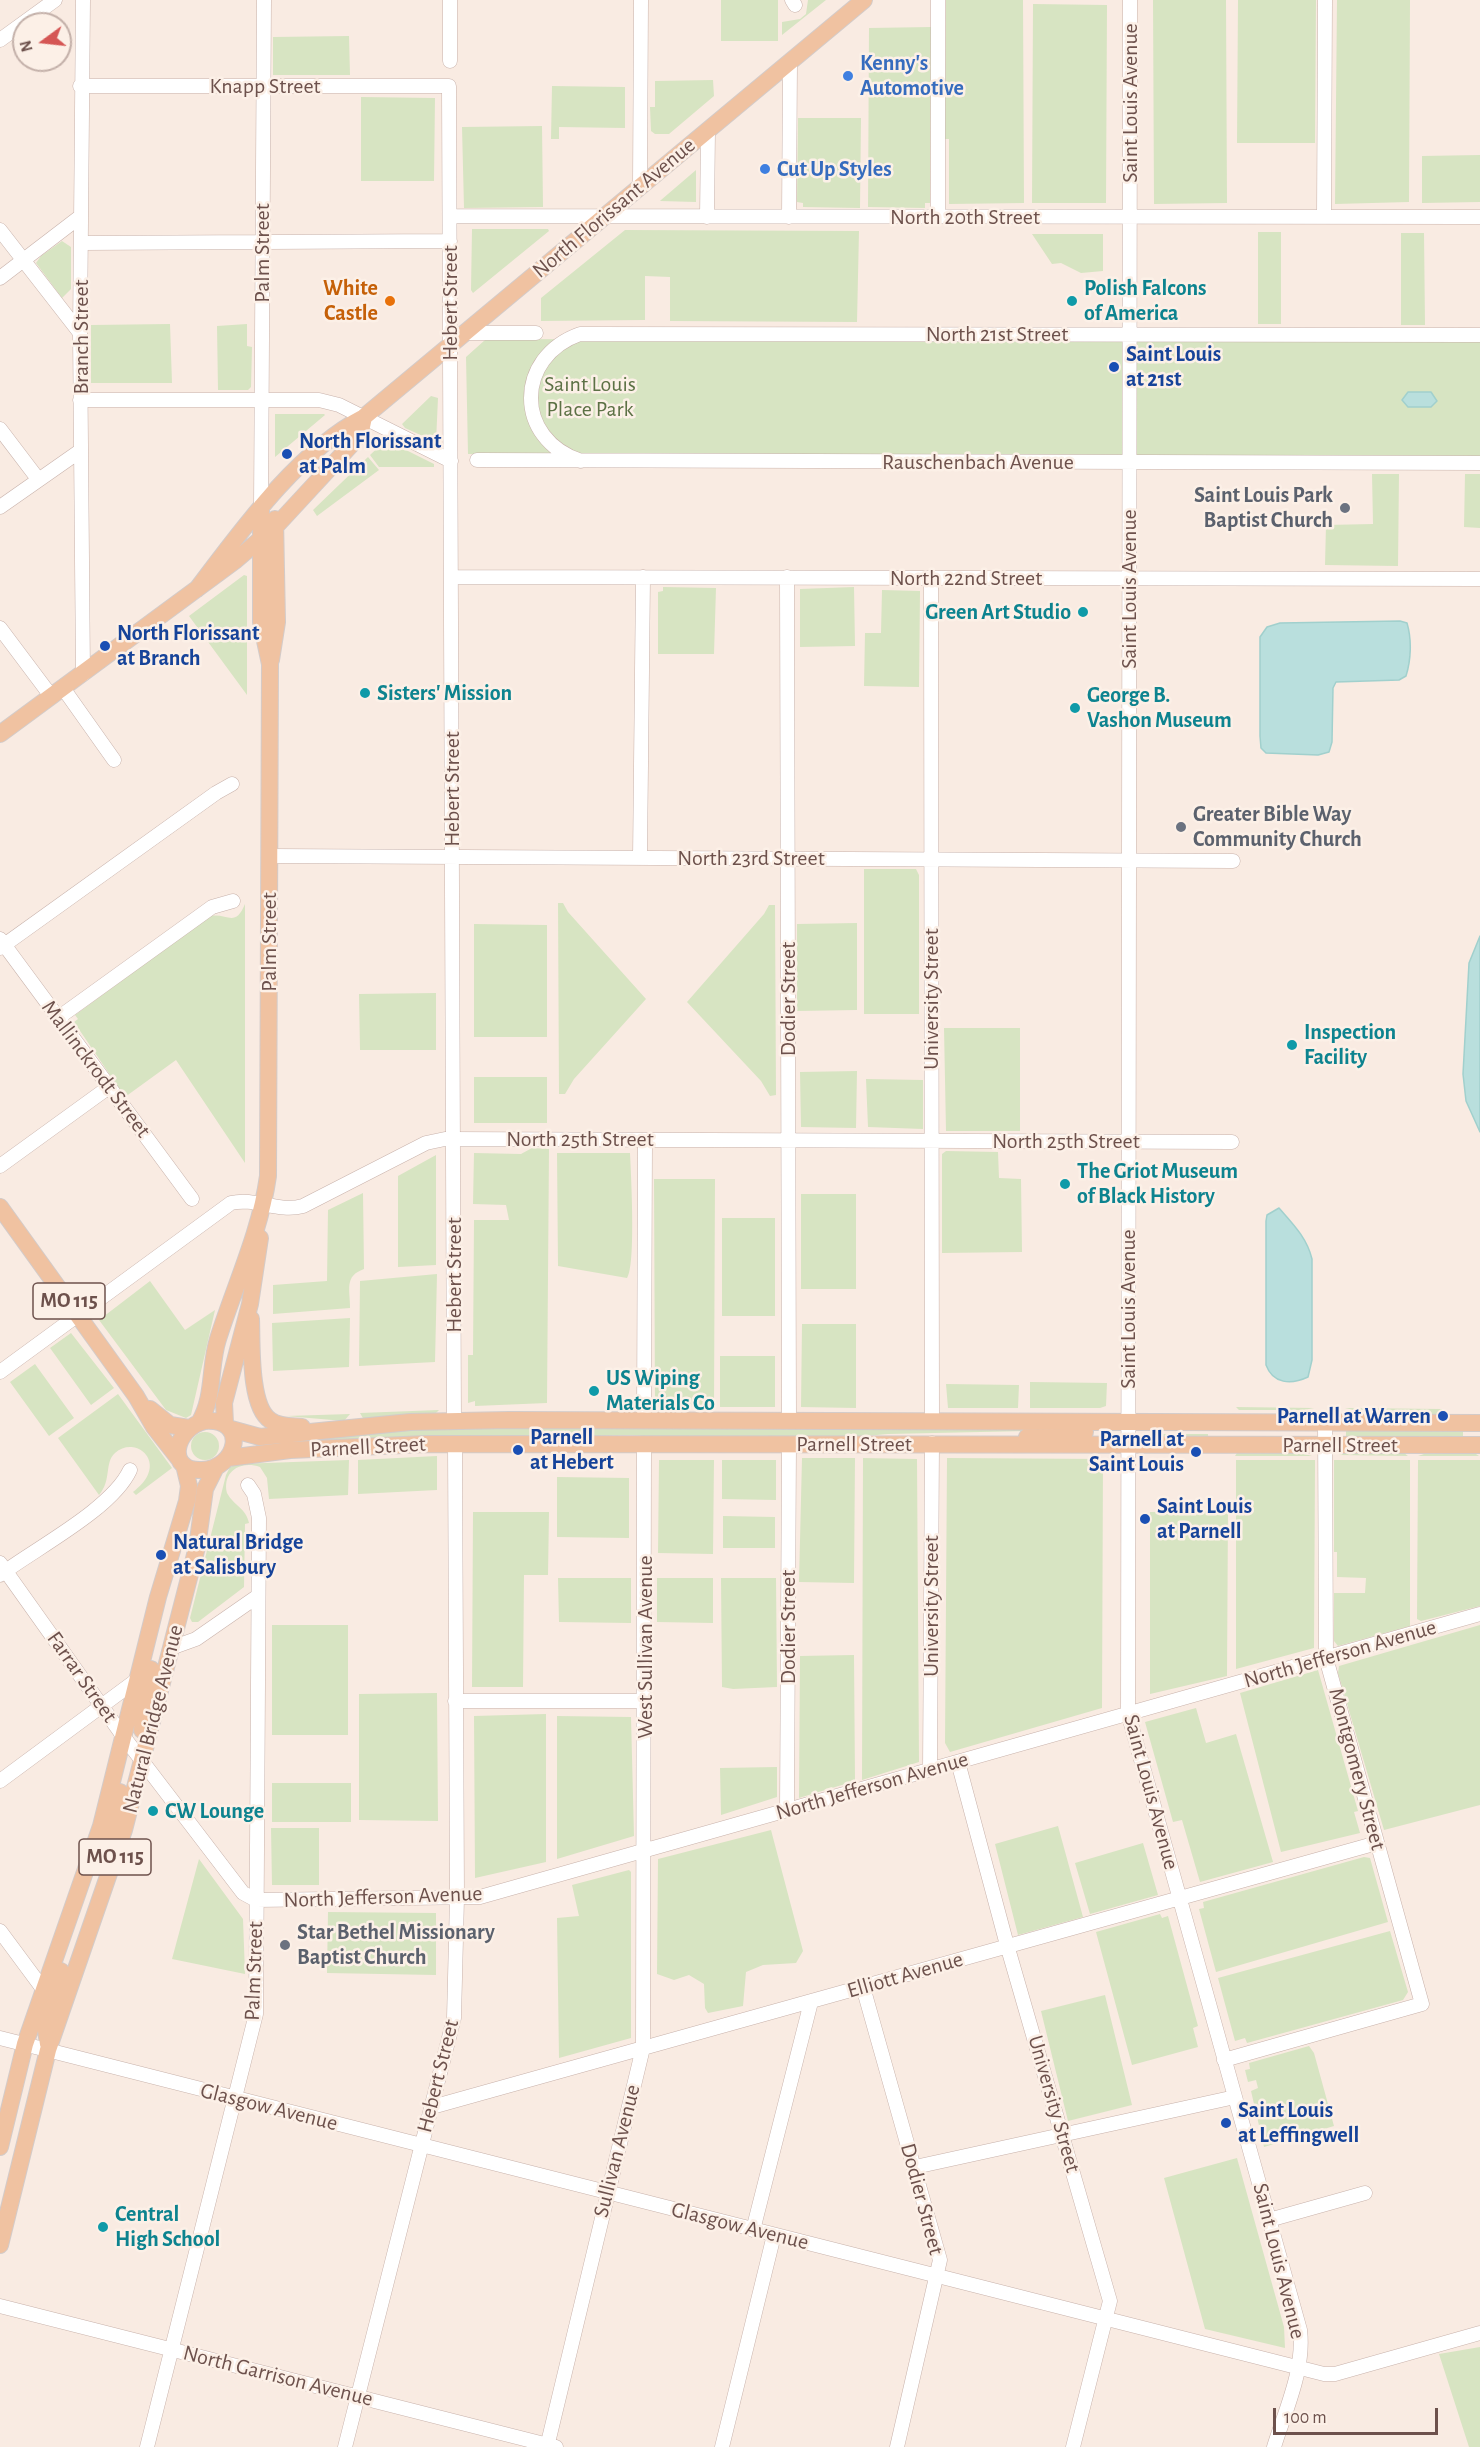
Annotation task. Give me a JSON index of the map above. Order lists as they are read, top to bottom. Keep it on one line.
{"streets":{"main road":["North Florissant Avenue","Palm Street","MO 115","Parnell Street","Natural Bridge Avenue"],"street":["Knapp Street","Saint Louis Avenue","North 20th Street","Hebert Street","North 21st Street","Branch Street","Rauschenbach Avenue","North 22nd Street","North 23rd Street","Dodier Street","University Street","Mallinckrodt Street","North 25th Street","West Sullivan Avenue","North Jefferson Avenue","Farrar Street","Montgomery Street","Elliott Avenue","Glasgow Avenue","Sullivan Avenue","North Garrison Avenue"]},"crossings":[["Knapp Street","Palm Street"],["Knapp Street","Hebert Street"],["Knapp Street","Branch Street"],["Saint Louis Avenue","North 20th Street"],["Saint Louis Avenue","North 21st Street"],["Saint Louis Avenue","Rauschenbach Avenue"],["Saint Louis Avenue","North 22nd Street"],["Saint Louis Avenue","North 23rd Street"],["Saint Louis Avenue","North 25th Street"],["Saint Louis Avenue","Parnell Street"],["Saint Louis Avenue","North Jefferson Avenue"],["Saint Louis Avenue","Montgomery Street"],["Saint Louis Avenue","Elliott Avenue"],["Saint Louis Avenue","Glasgow Avenue"],["North Florissant Avenue","North 20th Street"],["North Florissant Avenue","Palm Street"],["North Florissant Avenue","Hebert Street"],["North Florissant Avenue","Branch Street"],["North 20th Street","Hebert Street"],["Palm Street","North 23rd Street"],["Palm Street","North 25th Street"],["Palm Street","North Jefferson Avenue"],["Palm Street","Farrar Street"],["Palm Street","Glasgow Avenue"],["Palm Street","North Garrison Avenue"],["Hebert Street","North 22nd Street"],["Hebert Street","North 23rd Street"],["Hebert Street","North 25th Street"],["Hebert Street","Parnell Street"],["Hebert Street","North Jefferson Avenue"],["Hebert Street","Elliott Avenue"],["Hebert Street","Glasgow Avenue"],["Hebert Street","North Garrison Avenue"],["North 21st Street","Rauschenbach Avenue"],["North 22nd Street","Dodier Street"],["North 22nd Street","University Street"],["North 23rd Street","Dodier Street"],["North 23rd Street","University Street"],["Dodier Street","North 25th Street"],["Dodier Street","Parnell Street"],["Dodier Street","North Jefferson Avenue"],["Dodier Street","Elliott Avenue"],["Dodier Street","Glasgow Avenue"],["University Street","North 25th Street"],["University Street","Parnell Street"],["University Street","North Jefferson Avenue"],["University Street","Elliott Avenue"],["University Street","Glasgow Avenue"],["North 25th Street","MO 115"],["MO 115","Parnell Street"],["MO 115","Natural Bridge Avenue"],["Parnell Street","West Sullivan Avenue"],["Parnell Street","Natural Bridge Avenue"],["Parnell Street","Montgomery Street"],["West Sullivan Avenue","North Jefferson Avenue"],["West Sullivan Avenue","Sullivan Avenue"],["North Jefferson Avenue","Farrar Street"],["North Jefferson Avenue","Montgomery Street"],["North Jefferson Avenue","Sullivan Avenue"],["Farrar Street","Natural Bridge Avenue"],["Natural Bridge Avenue","Glasgow Avenue"],["Montgomery Street","Elliott Avenue"],["Elliott Avenue","Sullivan Avenue"],["Glasgow Avenue","Sullivan Avenue"],["Sullivan Avenue","North Garrison Avenue"]],"parks":["Saint Louis Place Park"],"places":["Kenny's Automotive","Cut Up Styles","White Castle","Polish Falcons of America","Saint Louis at 21st","North Florissant at Palm","Saint Louis Park Baptist Church","Green Art Studio","North Florissant at Branch","Sisters' Mission","George B. Vashon Museum","Greater Bible Way Community Church","Inspection Facility","The Griot Museum of Black History","US Wiping Materials Co","Parnell at Warren","Parnell at Hebert","Parnell at Saint Louis","Saint Louis at Parnell","Natural Bridge at Salisbury","CW Lounge","Star Bethel Missionary Baptist Church","Saint Louis at Leffingwell","Central High School"],"scale_bar":"100 m","north":"left"}
